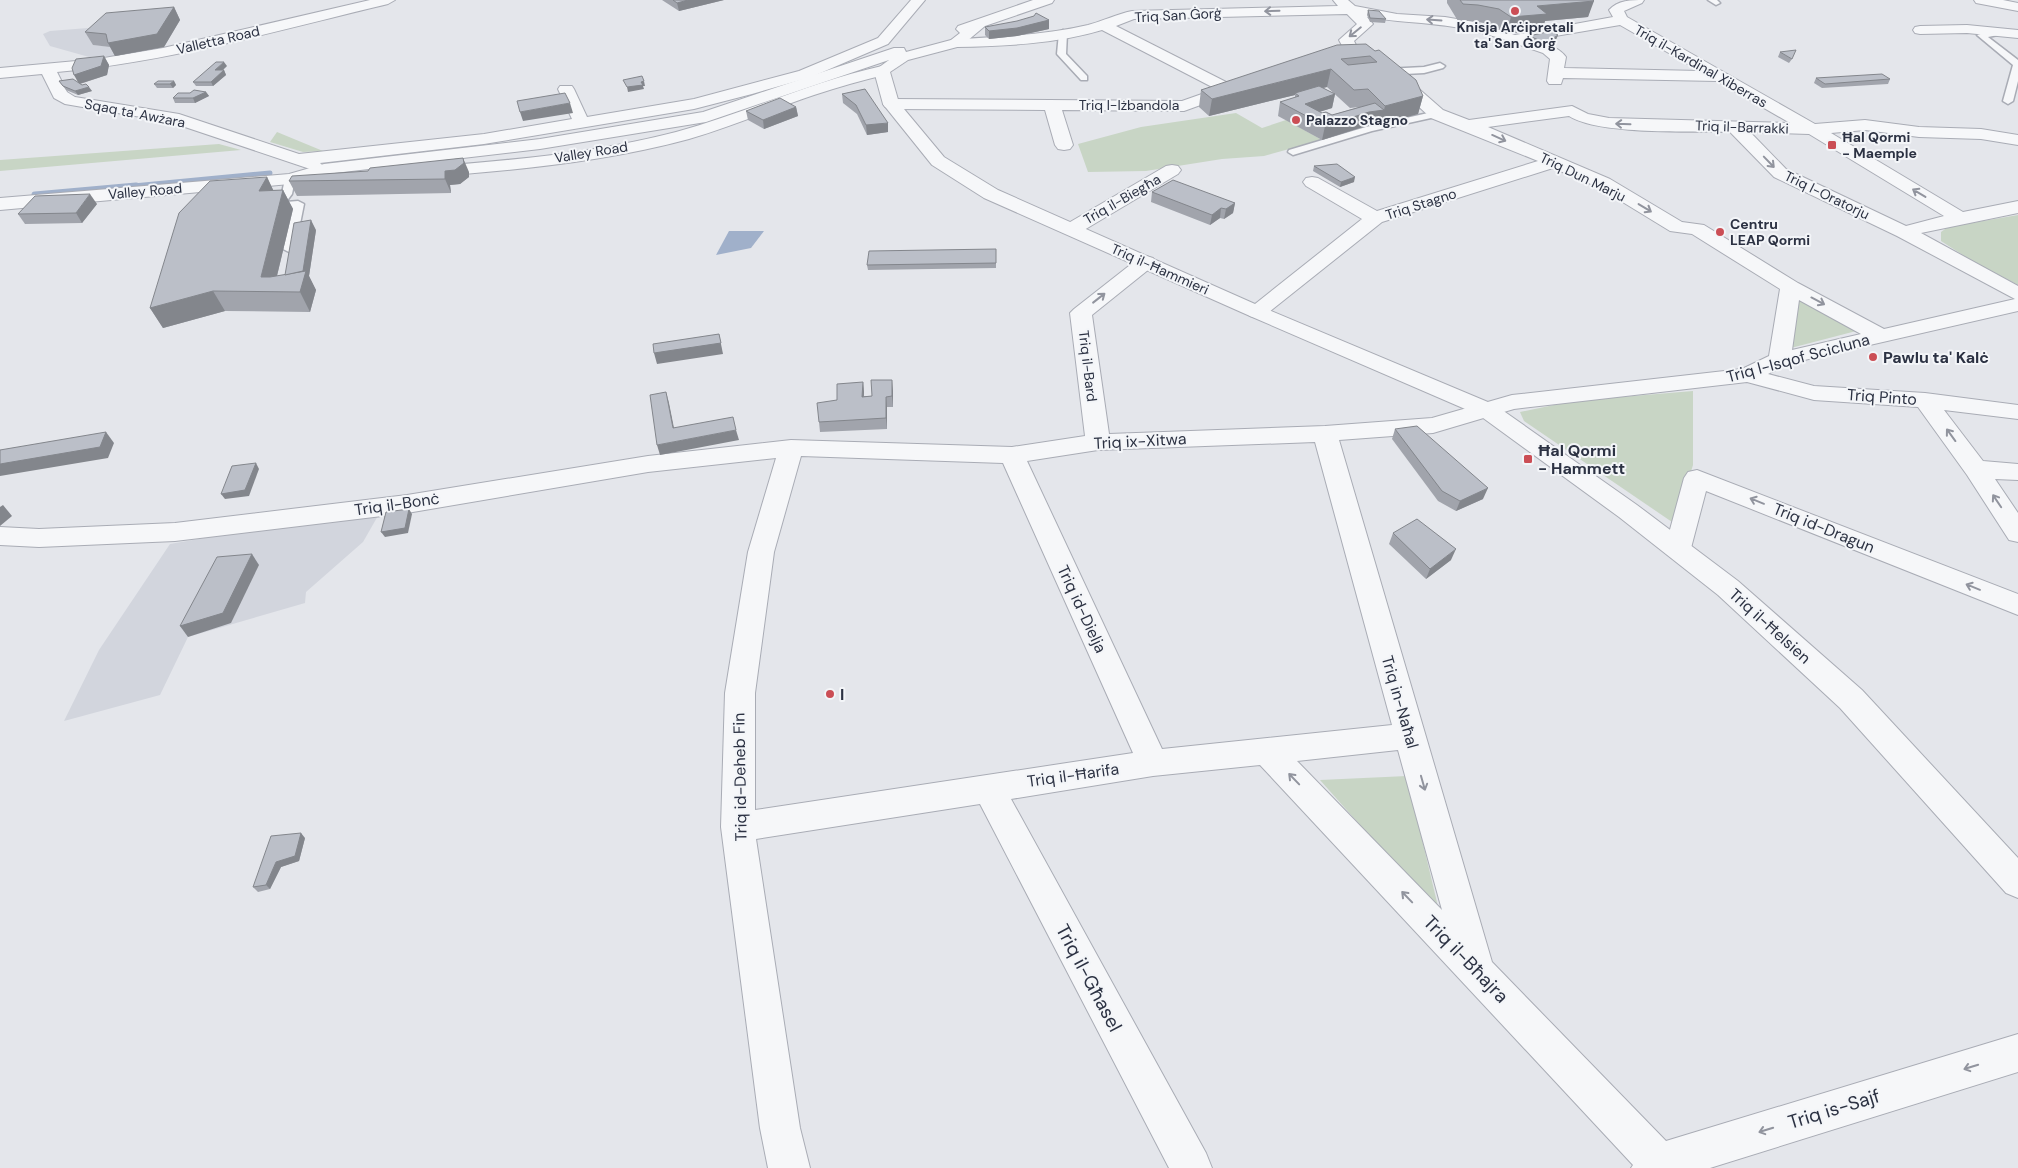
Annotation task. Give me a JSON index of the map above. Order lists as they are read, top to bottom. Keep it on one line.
{"streets":{"street":["Triq San Ġorġ","Valletta Road","Triq il-Kardinal Xiberras","Triq l-Iżbandola","Sqaq ta' Awżara","Triq il-Barrakki","Valley Road","Triq Dun Marju","Triq l-Oratorju","Triq il-Biegħa","Triq Stagno","Triq il-Ħammieri","Triq l-Isqof Scicluna","Triq il-Bard","Triq Pinto","Triq ix-Xitwa","Triq il-Bonċ","Triq id-Dragun","Triq id-Dielja","Triq il-Ħelsien","Triq in-Naħal","Triq il-Ħarifa","Triq id-Deheb Fin","Triq il-Bħajra","Triq il-Għasel","Triq is-Sajf"]},"crossings":[["Triq San Ġorġ","Valley Road"],["Triq San Ġorġ","Triq il-Ħammieri"],["Valletta Road","Sqaq ta' Awżara"],["Triq il-Kardinal Xiberras","Triq il-Barrakki"],["Triq l-Iżbandola","Triq il-Ħammieri"],["Sqaq ta' Awżara","Valley Road"],["Triq il-Barrakki","Triq Dun Marju"],["Triq il-Barrakki","Triq l-Oratorju"],["Valley Road","Triq il-Ħammieri"],["Triq Dun Marju","Triq Stagno"],["Triq Dun Marju","Triq l-Isqof Scicluna"],["Triq l-Oratorju","Triq l-Isqof Scicluna"],["Triq il-Biegħa","Triq il-Ħammieri"],["Triq Stagno","Triq il-Ħammieri"],["Triq il-Ħammieri","Triq l-Isqof Scicluna"],["Triq il-Ħammieri","Triq il-Bard"],["Triq il-Ħammieri","Triq ix-Xitwa"],["Triq il-Ħammieri","Triq il-Ħelsien"],["Triq l-Isqof Scicluna","Triq Pinto"],["Triq l-Isqof Scicluna","Triq ix-Xitwa"],["Triq l-Isqof Scicluna","Triq il-Ħelsien"],["Triq il-Bard","Triq ix-Xitwa"],["Triq ix-Xitwa","Triq il-Bonċ"],["Triq ix-Xitwa","Triq id-Dielja"],["Triq ix-Xitwa","Triq il-Ħelsien"],["Triq ix-Xitwa","Triq in-Naħal"],["Triq ix-Xitwa","Triq id-Deheb Fin"],["Triq il-Bonċ","Triq id-Deheb Fin"],["Triq id-Dragun","Triq il-Ħelsien"],["Triq id-Dielja","Triq il-Ħarifa"],["Triq in-Naħal","Triq il-Ħarifa"],["Triq in-Naħal","Triq il-Bħajra"],["Triq il-Ħarifa","Triq id-Deheb Fin"],["Triq il-Ħarifa","Triq il-Bħajra"],["Triq il-Ħarifa","Triq il-Għasel"],["Triq il-Bħajra","Triq is-Sajf"]],"one_way":["Triq il-Kardinal Xiberras","Triq Dun Marju","Triq l-Oratorju","Triq il-Bard","Triq id-Dragun","Triq in-Naħal","Triq il-Bħajra","Triq is-Sajf"],"places":{"other":["Knisja Arċipretali ta' San Ġorġ","Palazzo Stagno","Centru LEAP Qormi","Pawlu ta' Kalċ","I"],"transit":["Ħal Qormi - Maemple","Ħal Qormi - Hammett"]}}
